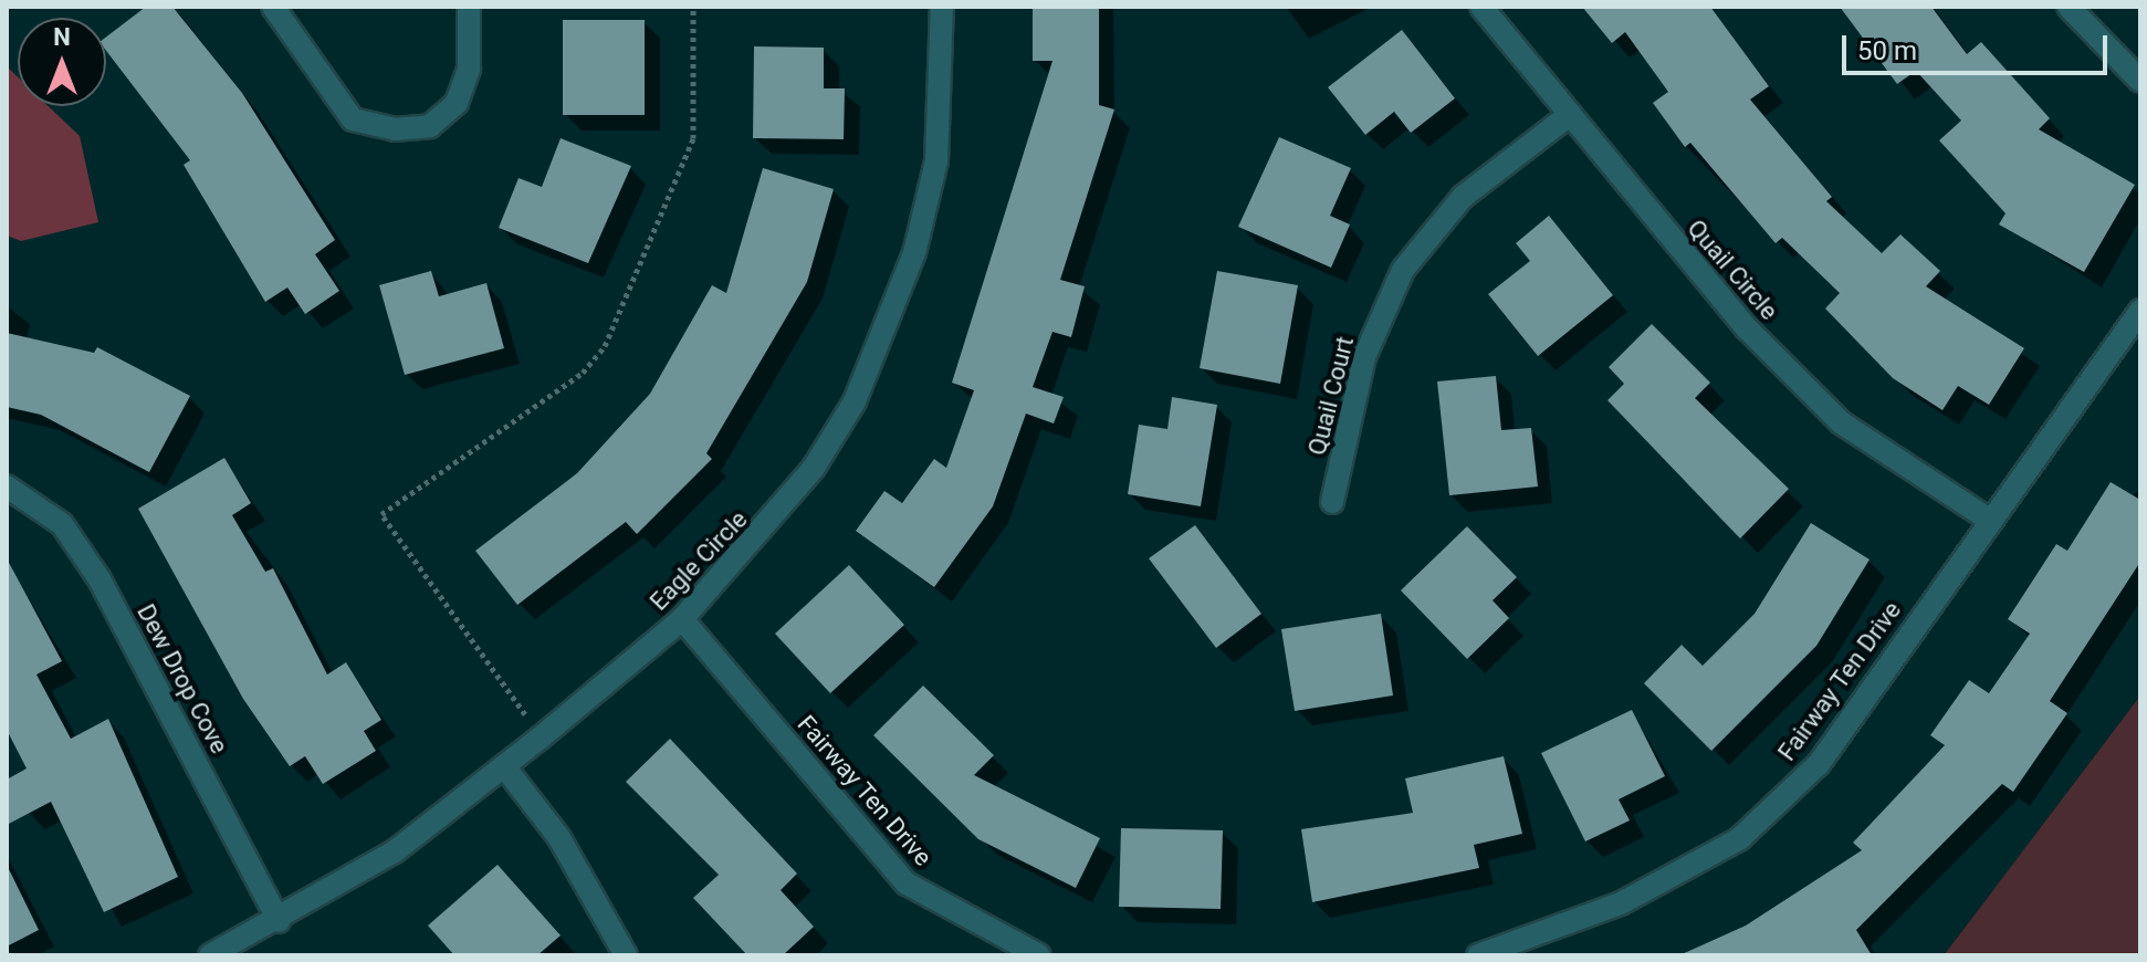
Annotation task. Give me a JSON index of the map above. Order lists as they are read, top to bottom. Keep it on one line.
{"streets":{"street":["Quail Circle","Quail Court","Eagle Circle","Dew Drop Cove","Fairway Ten Drive"]},"crossings":[["Quail Circle","Quail Court"],["Quail Circle","Fairway Ten Drive"],["Eagle Circle","Dew Drop Cove"],["Eagle Circle","Fairway Ten Drive"]],"scale_bar":"50 m","north":"top"}
